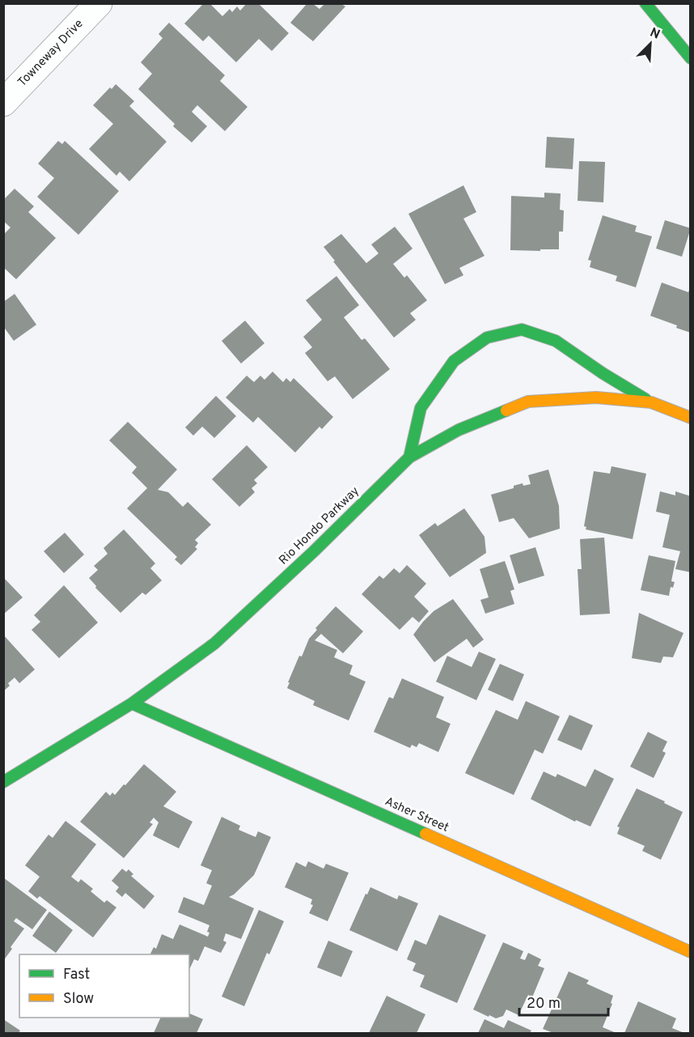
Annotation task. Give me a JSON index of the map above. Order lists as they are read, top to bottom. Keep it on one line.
{"streets":{"main road":["Rio Hondo Parkway","Asher Street"],"street":["Towneway Drive"]},"crossings":[["Rio Hondo Parkway","Asher Street"]],"legend":["Fast","Slow"],"scale_bar":"20 m","north":"top right"}
